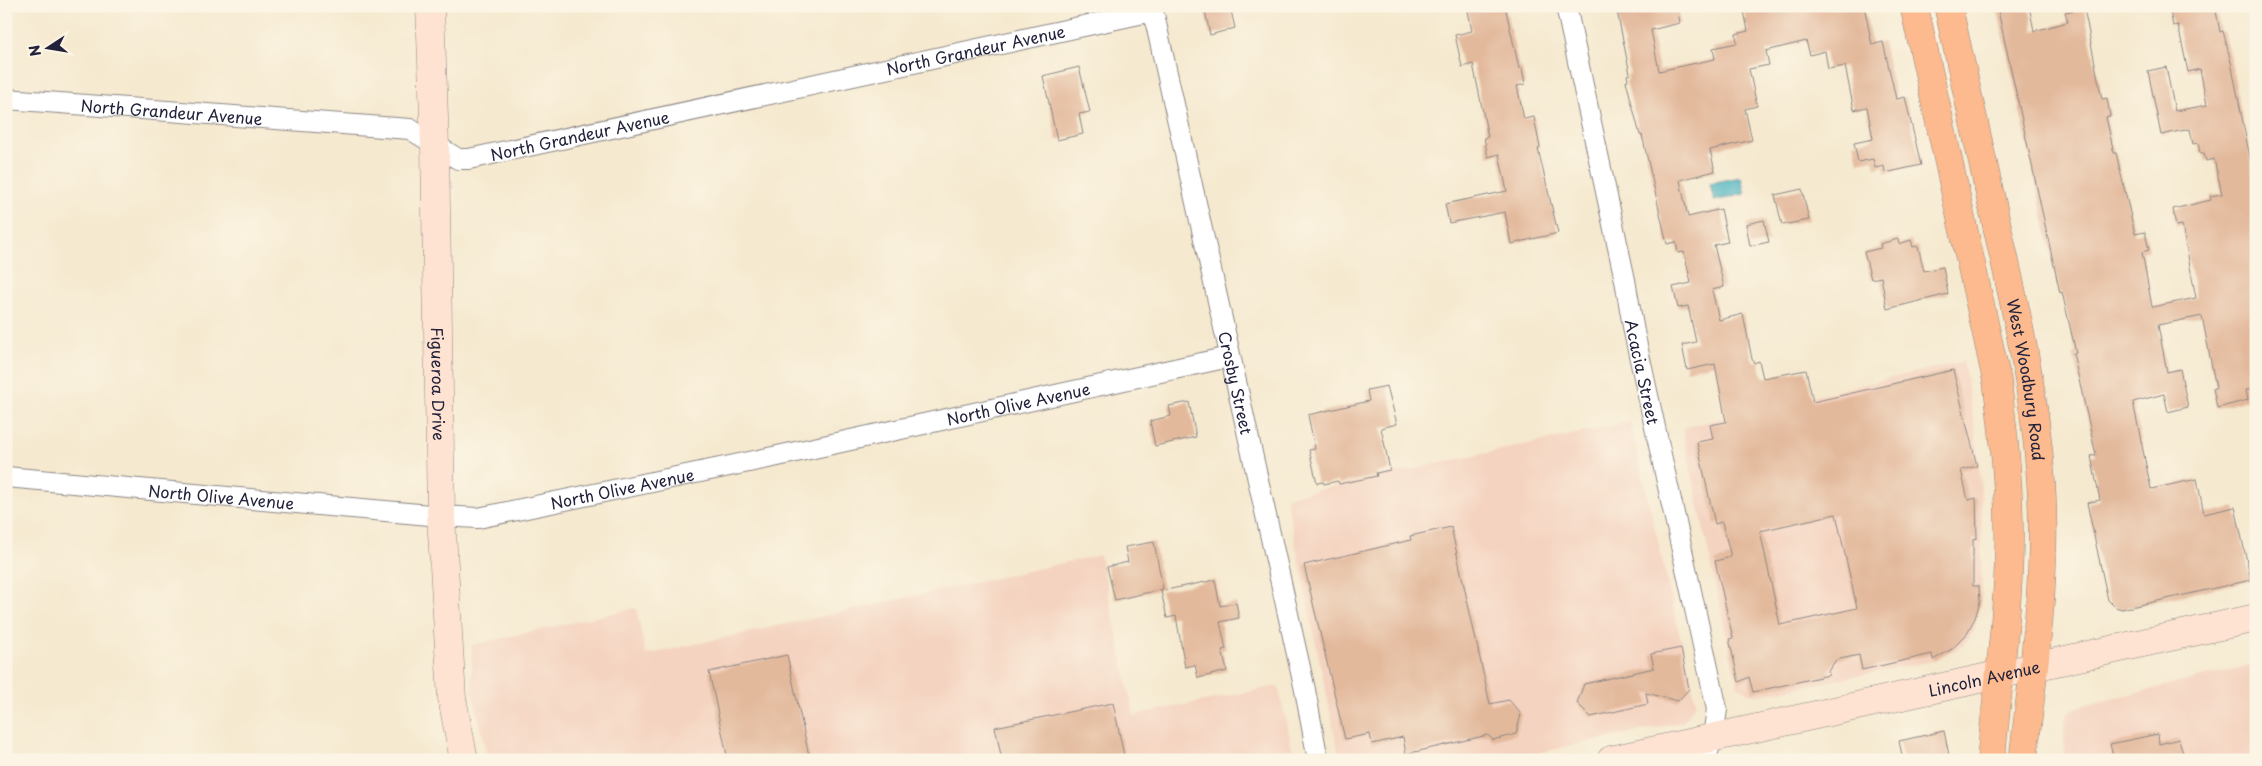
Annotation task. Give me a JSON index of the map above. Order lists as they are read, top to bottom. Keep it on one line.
{"streets":{"main road":["West Woodbury Road"],"street":["North Grandeur Avenue","Acacia Street","Crosby Street","Figueroa Drive","North Olive Avenue","Lincoln Avenue"]},"crossings":[["North Grandeur Avenue","Crosby Street"],["North Grandeur Avenue","Figueroa Drive"],["Acacia Street","Lincoln Avenue"],["West Woodbury Road","Lincoln Avenue"],["Crosby Street","North Olive Avenue"],["Figueroa Drive","North Olive Avenue"]],"north":"left"}
